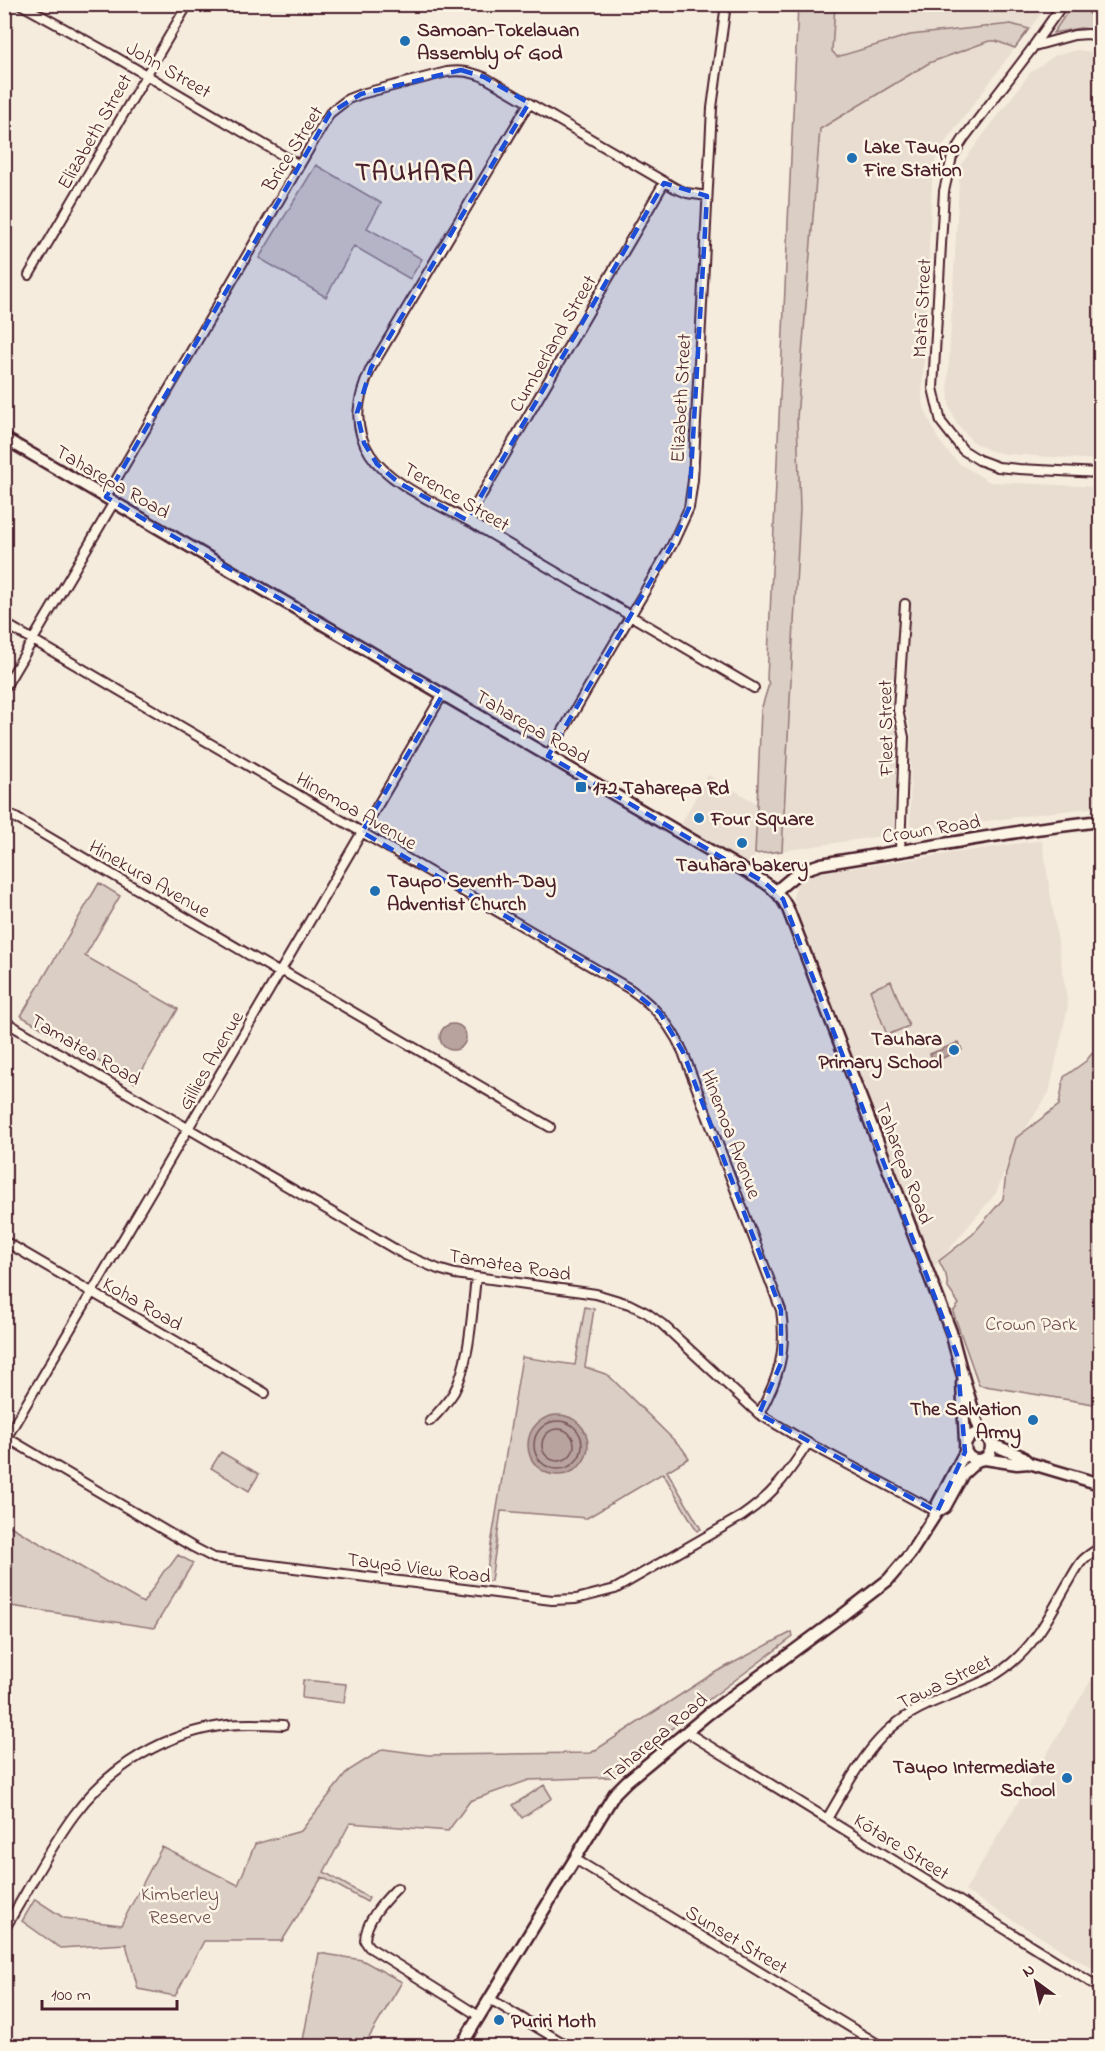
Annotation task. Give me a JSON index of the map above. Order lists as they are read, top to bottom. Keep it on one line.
{"streets":{"street":["John Street","Elizabeth Street","Brice Street","Mataī Street","Cumberland Street","Taharepa Road","Terence Street","Fleet Street","Hinemoa Avenue","Crown Road","Hinekura Avenue","Tamatea Road","Gillies Avenue","Koha Road","Taupō View Road","Tawa Street","Kōtare Street","Sunset Street"]},"crossings":[["John Street","Elizabeth Street"],["John Street","Brice Street"],["Elizabeth Street","Brice Street"],["Elizabeth Street","Taharepa Road"],["Elizabeth Street","Terence Street"],["Brice Street","Cumberland Street"],["Brice Street","Taharepa Road"],["Brice Street","Terence Street"],["Brice Street","Hinemoa Avenue"],["Cumberland Street","Terence Street"],["Taharepa Road","Crown Road"],["Taharepa Road","Tamatea Road"],["Taharepa Road","Gillies Avenue"],["Taharepa Road","Kōtare Street"],["Taharepa Road","Sunset Street"],["Fleet Street","Crown Road"],["Hinemoa Avenue","Tamatea Road"],["Hinemoa Avenue","Gillies Avenue"],["Hinekura Avenue","Gillies Avenue"],["Tamatea Road","Gillies Avenue"],["Tamatea Road","Taupō View Road"],["Gillies Avenue","Koha Road"],["Gillies Avenue","Taupō View Road"],["Tawa Street","Kōtare Street"]],"districts":["TAUHARA"],"parks":["Crown Park","Kimberley Reserve"],"places":{"other":["Samoan-Tokelauan Assembly of God","Lake Taupo Fire Station","Four Square","Tauhara bakery","Taupo Seventh-Day Adventist Church","Tauhara Primary School","The Salvation Army","Taupo Intermediate School","Puriri Moth"],"transit":["172 Taharepa Rd"]},"scale_bar":"100 m","north":"top left"}
